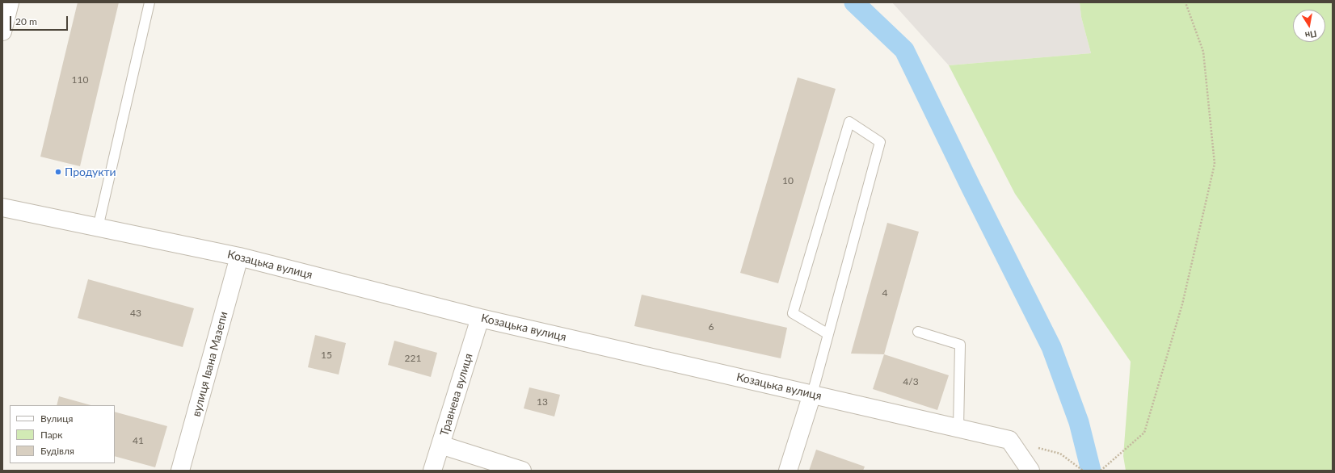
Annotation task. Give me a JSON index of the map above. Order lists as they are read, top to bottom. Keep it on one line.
{"streets":{"street":["Козацька вулиця","вулиця Івана Мазепи","Травнева вулиця"]},"crossings":[["Козацька вулиця","вулиця Івана Мазепи"],["Козацька вулиця","Травнева вулиця"]],"places":["Продукти"],"house_numbers":["110","10","4","43","6","15","221","4/3","13","41"],"legend":["Вулиця","Парк","Будівля"],"scale_bar":"20 m","north":"bottom"}
